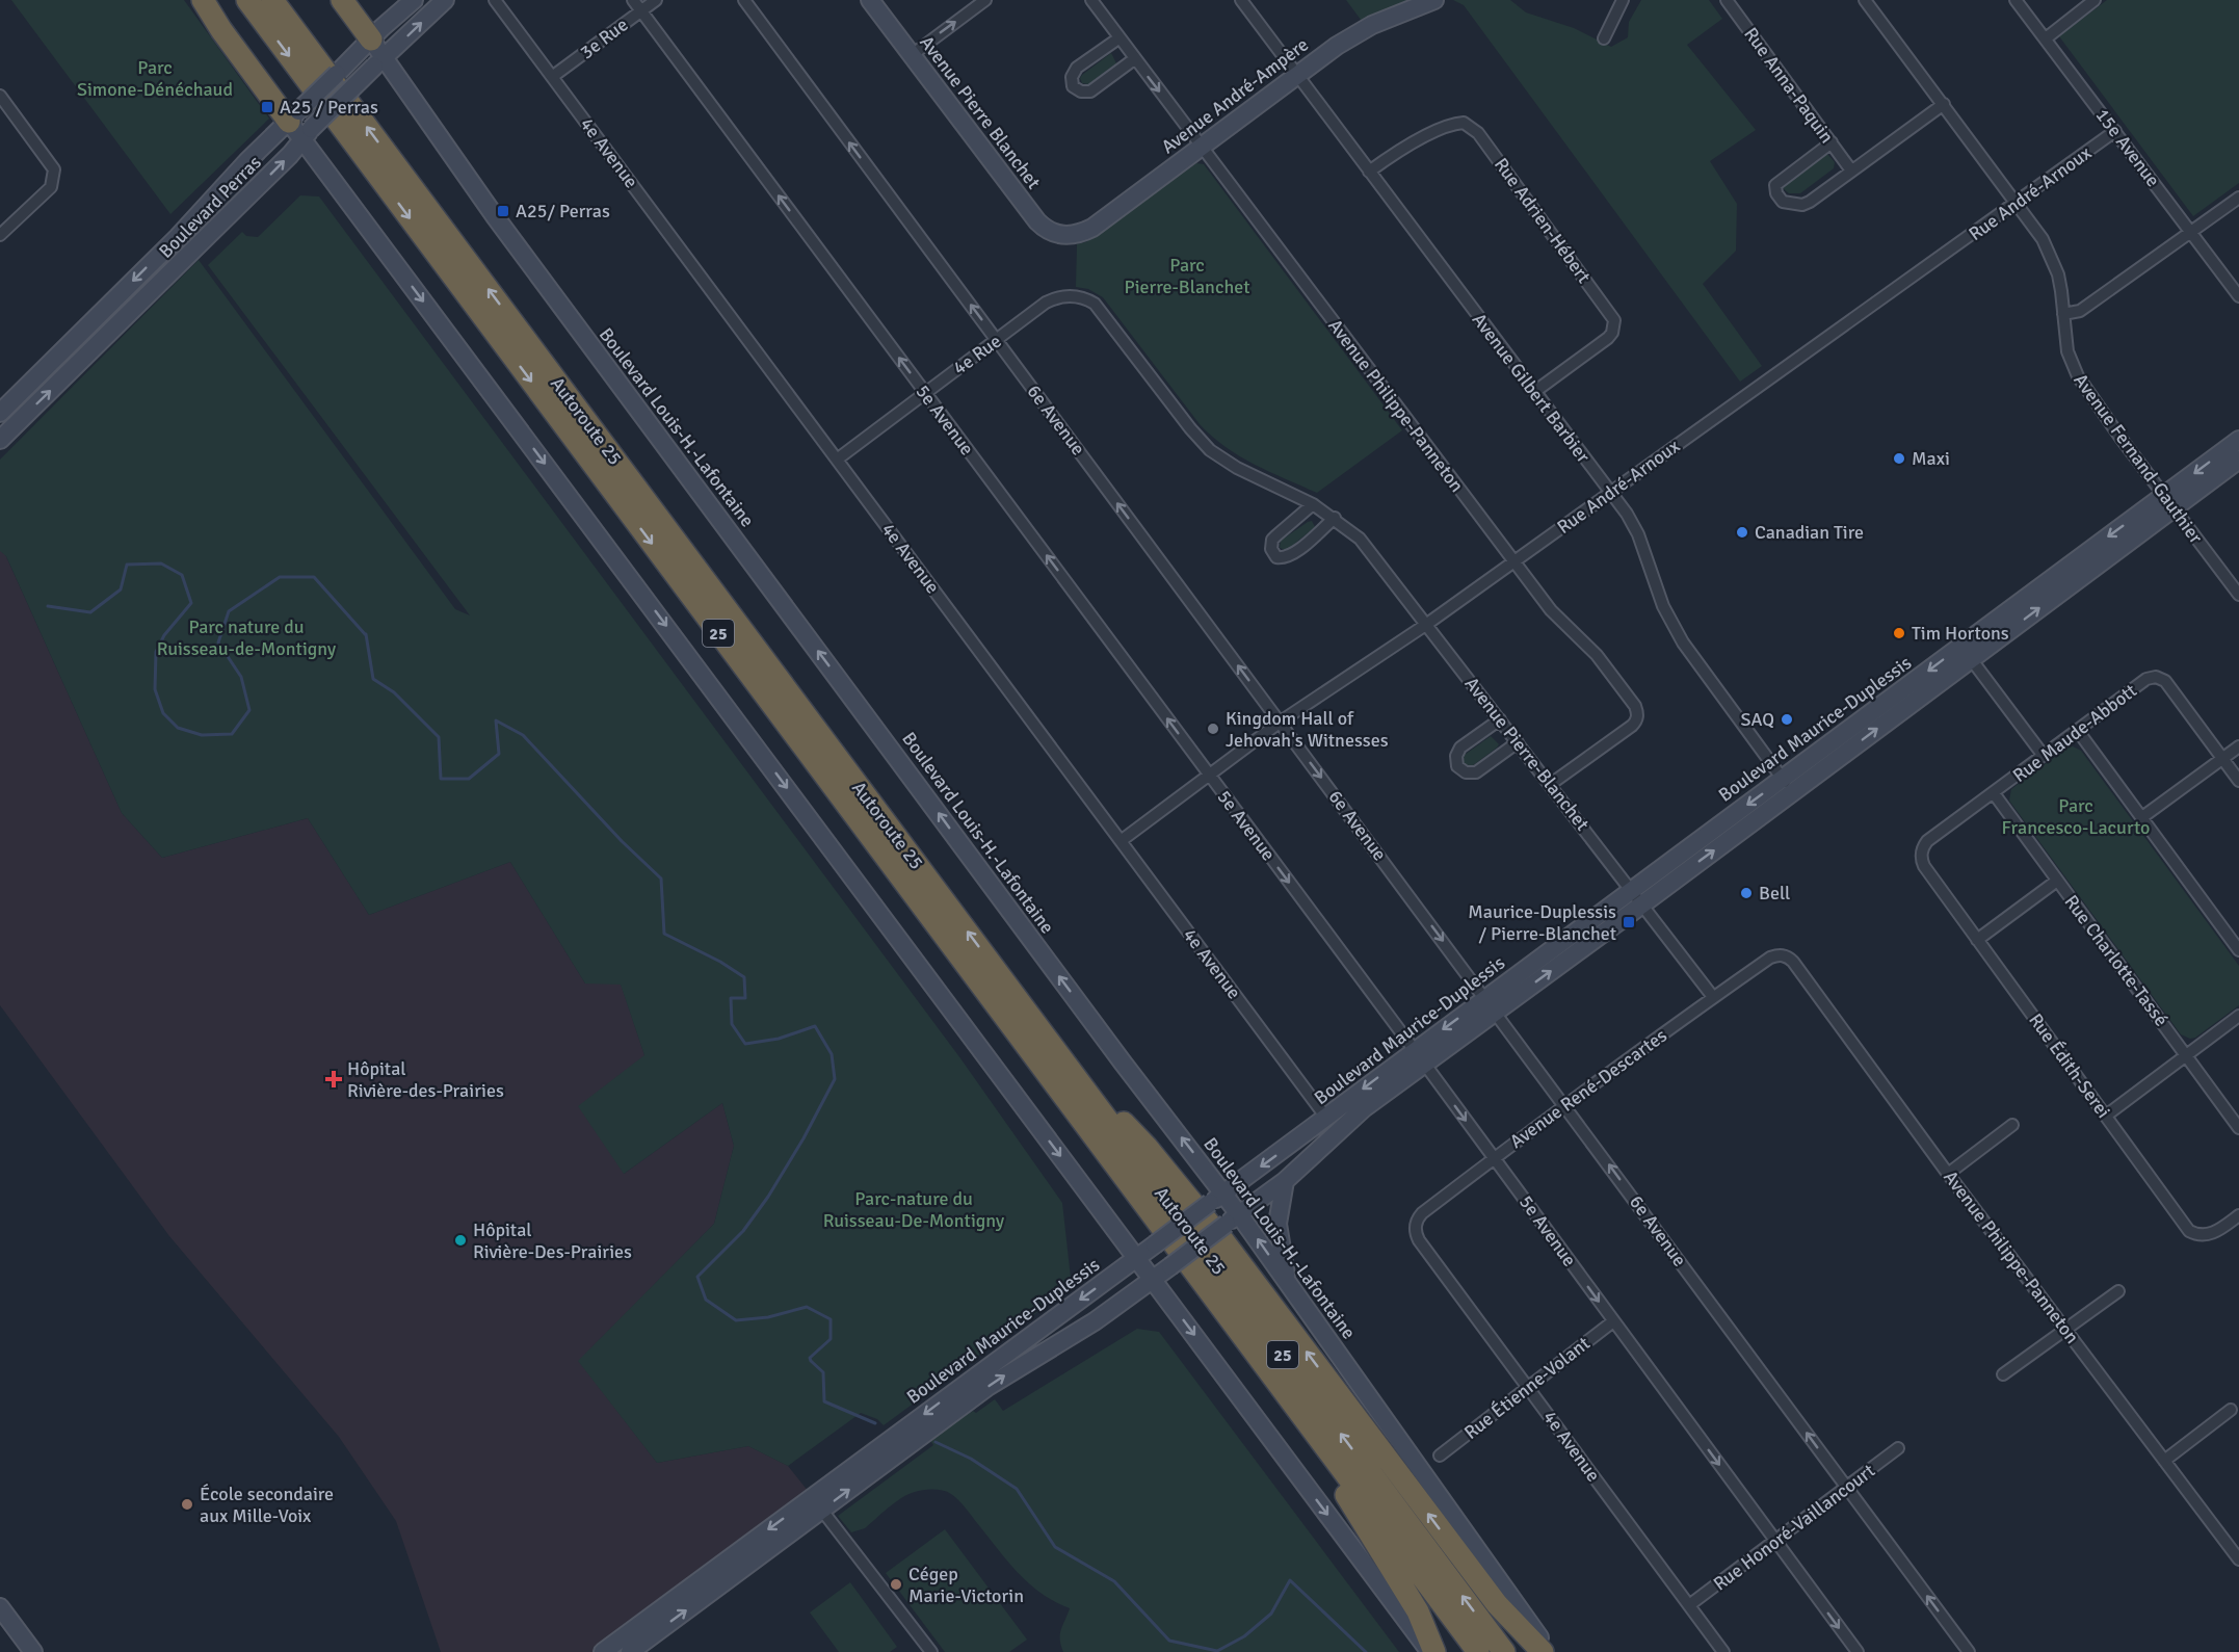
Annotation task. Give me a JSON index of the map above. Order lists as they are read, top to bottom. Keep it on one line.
{"streets":{"highway":["Autoroute 25","25"],"main road":["Avenue André-Ampère","Avenue Pierre Blanchet","Boulevard Perras","Boulevard Louis-H.-Lafontaine","Boulevard Maurice-Duplessis"],"street":["3e Rue","Rue Anna-Paquin","15e Avenue","4e Avenue","Rue André-Arnoux","Rue Adrien-Hébert","4e Rue","Avenue Gilbert Barbier","Avenue Philippe-Panneton","5e Avenue","6e Avenue","Avenue Fernand-Gauthier","Rue Maude-Abbott","Avenue Pierre-Blanchet","Rue Charlotte-Tassé","Rue Édith-Serei","Avenue René-Descartes","Rue Étienne-Volant","Rue Honoré-Vaillancourt"]},"crossings":[["3e Rue","4e Avenue"],["3e Rue","5e Avenue"],["Avenue André-Ampère","Avenue Pierre Blanchet"],["Avenue André-Ampère","Avenue Gilbert Barbier"],["Avenue André-Ampère","Avenue Philippe-Panneton"],["15e Avenue","Rue André-Arnoux"],["4e Avenue","Rue André-Arnoux"],["4e Avenue","4e Rue"],["4e Avenue","Boulevard Maurice-Duplessis"],["4e Avenue","Avenue René-Descartes"],["4e Avenue","Rue Étienne-Volant"],["4e Avenue","Rue Honoré-Vaillancourt"],["Rue André-Arnoux","Avenue Gilbert Barbier"],["Rue André-Arnoux","Avenue Philippe-Panneton"],["Rue André-Arnoux","5e Avenue"],["Rue André-Arnoux","6e Avenue"],["Rue André-Arnoux","Avenue Fernand-Gauthier"],["Rue André-Arnoux","Avenue Pierre-Blanchet"],["Boulevard Perras","Boulevard Louis-H.-Lafontaine"],["Rue Adrien-Hébert","Avenue Gilbert Barbier"],["4e Rue","5e Avenue"],["4e Rue","6e Avenue"],["4e Rue","Avenue Pierre-Blanchet"],["Avenue Gilbert Barbier","Boulevard Maurice-Duplessis"],["Avenue Philippe-Panneton","Avenue Pierre-Blanchet"],["Avenue Philippe-Panneton","Avenue René-Descartes"],["5e Avenue","Boulevard Maurice-Duplessis"],["5e Avenue","Avenue René-Descartes"],["5e Avenue","Rue Étienne-Volant"],["5e Avenue","Rue Honoré-Vaillancourt"],["6e Avenue","Boulevard Maurice-Duplessis"],["6e Avenue","Avenue René-Descartes"],["6e Avenue","Rue Honoré-Vaillancourt"],["Boulevard Louis-H.-Lafontaine","Boulevard Maurice-Duplessis"],["Avenue Fernand-Gauthier","Boulevard Maurice-Duplessis"],["Boulevard Maurice-Duplessis","Avenue Pierre-Blanchet"],["Rue Maude-Abbott","Rue Charlotte-Tassé"],["Rue Maude-Abbott","Rue Édith-Serei"],["Avenue Pierre-Blanchet","Avenue René-Descartes"]],"parks":["Parc Simone-Dénéchaud","Parc Pierre-Blanchet","Parc nature du Ruisseau-de-Montigny","Parc Francesco-Lacurto","Parc-nature du Ruisseau-De-Montigny"],"places":{"transit":["A25 / Perras","A25/ Perras","Maurice-Duplessis / Pierre-Blanchet"],"other":["Maxi","Canadian Tire","Tim Hortons","SAQ","Kingdom Hall of Jehovah's Witnesses","Bell","Hôpital Rivière-Des-Prairies","École secondaire aux Mille-Voix","Cégep Marie-Victorin"],"health":["Hôpital Rivière-des-Prairies"]}}
